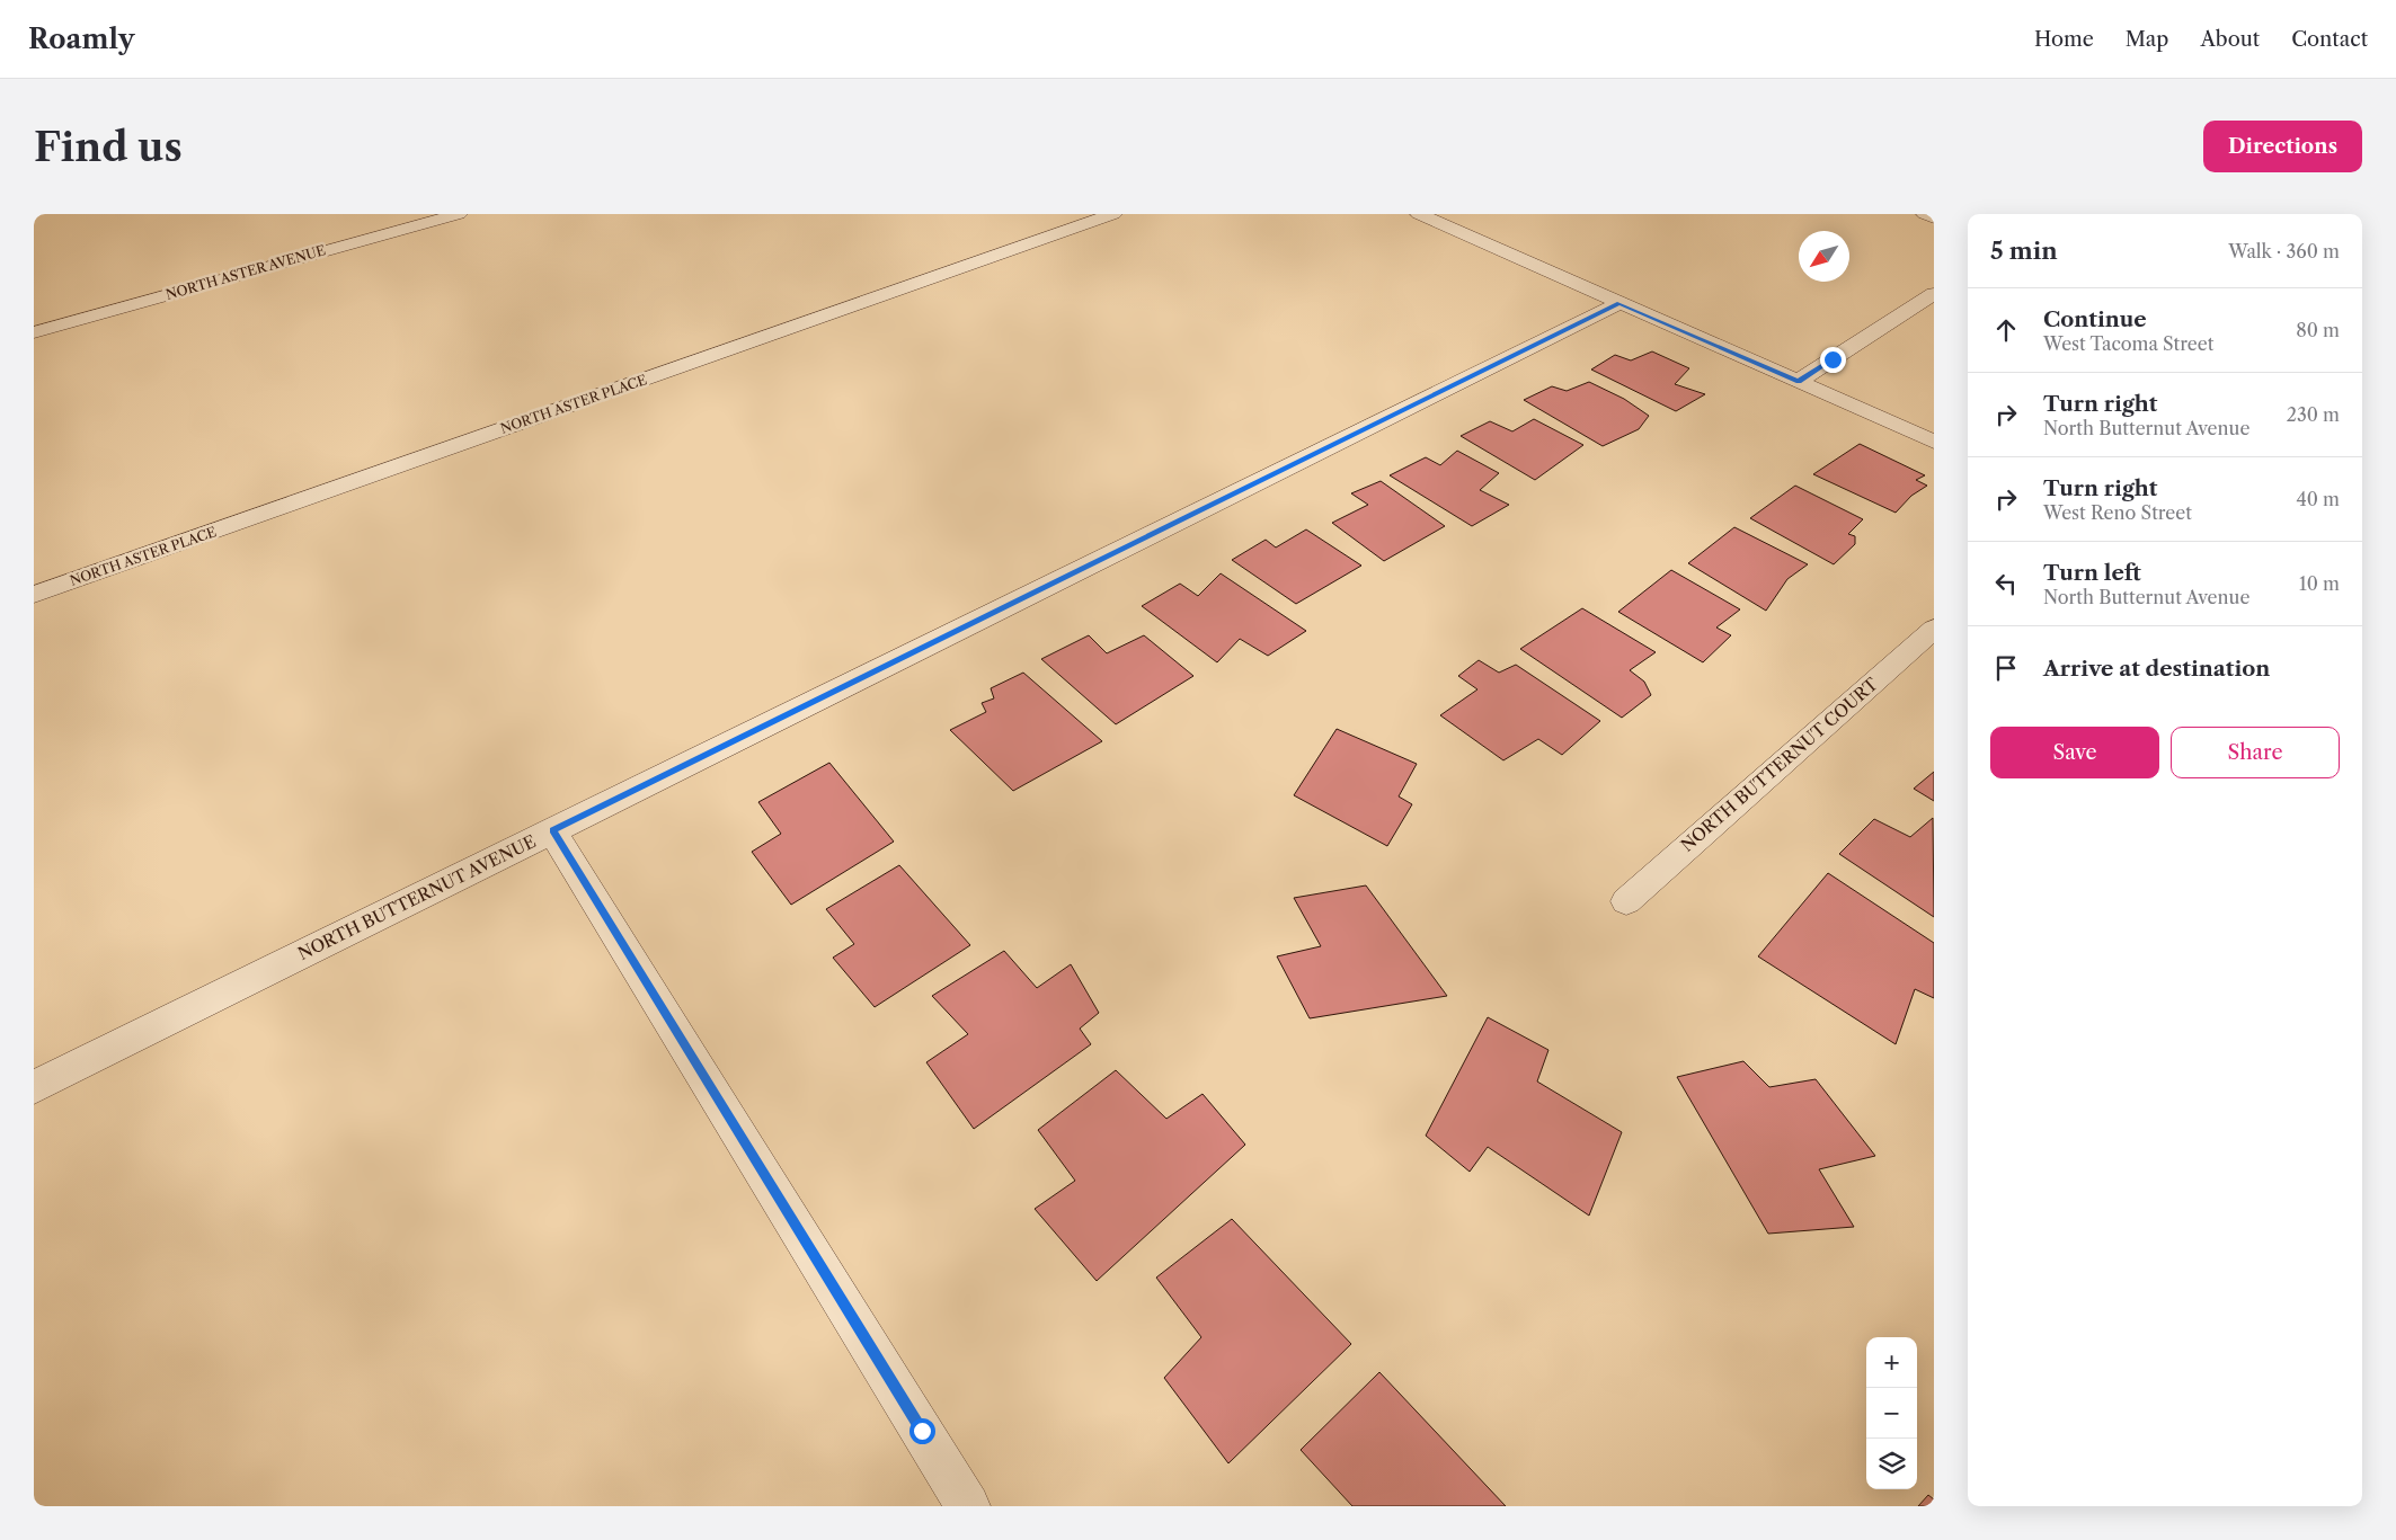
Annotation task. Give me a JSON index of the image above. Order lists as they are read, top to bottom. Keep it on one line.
{"streets":{"street":["NORTH ASTER AVENUE","NORTH ASTER PLACE","NORTH BUTTERNUT COURT","NORTH BUTTERNUT AVENUE"]},"north":"bottom left","page":{"header":"Roamly","nav":["Home","Map","About","Contact"],"buttons":["Directions",["Save","Share"]],"title":"Find us","heading":["5 min","Walk · 360 m"],"list":[["Continue","West Tacoma Street","80 m"],["Turn right","North Butternut Avenue","230 m"],["Turn right","West Reno Street","40 m"],["Turn left","North Butternut Avenue","10 m"],"Arrive at destination"],"map_buttons":["+","−"]}}
